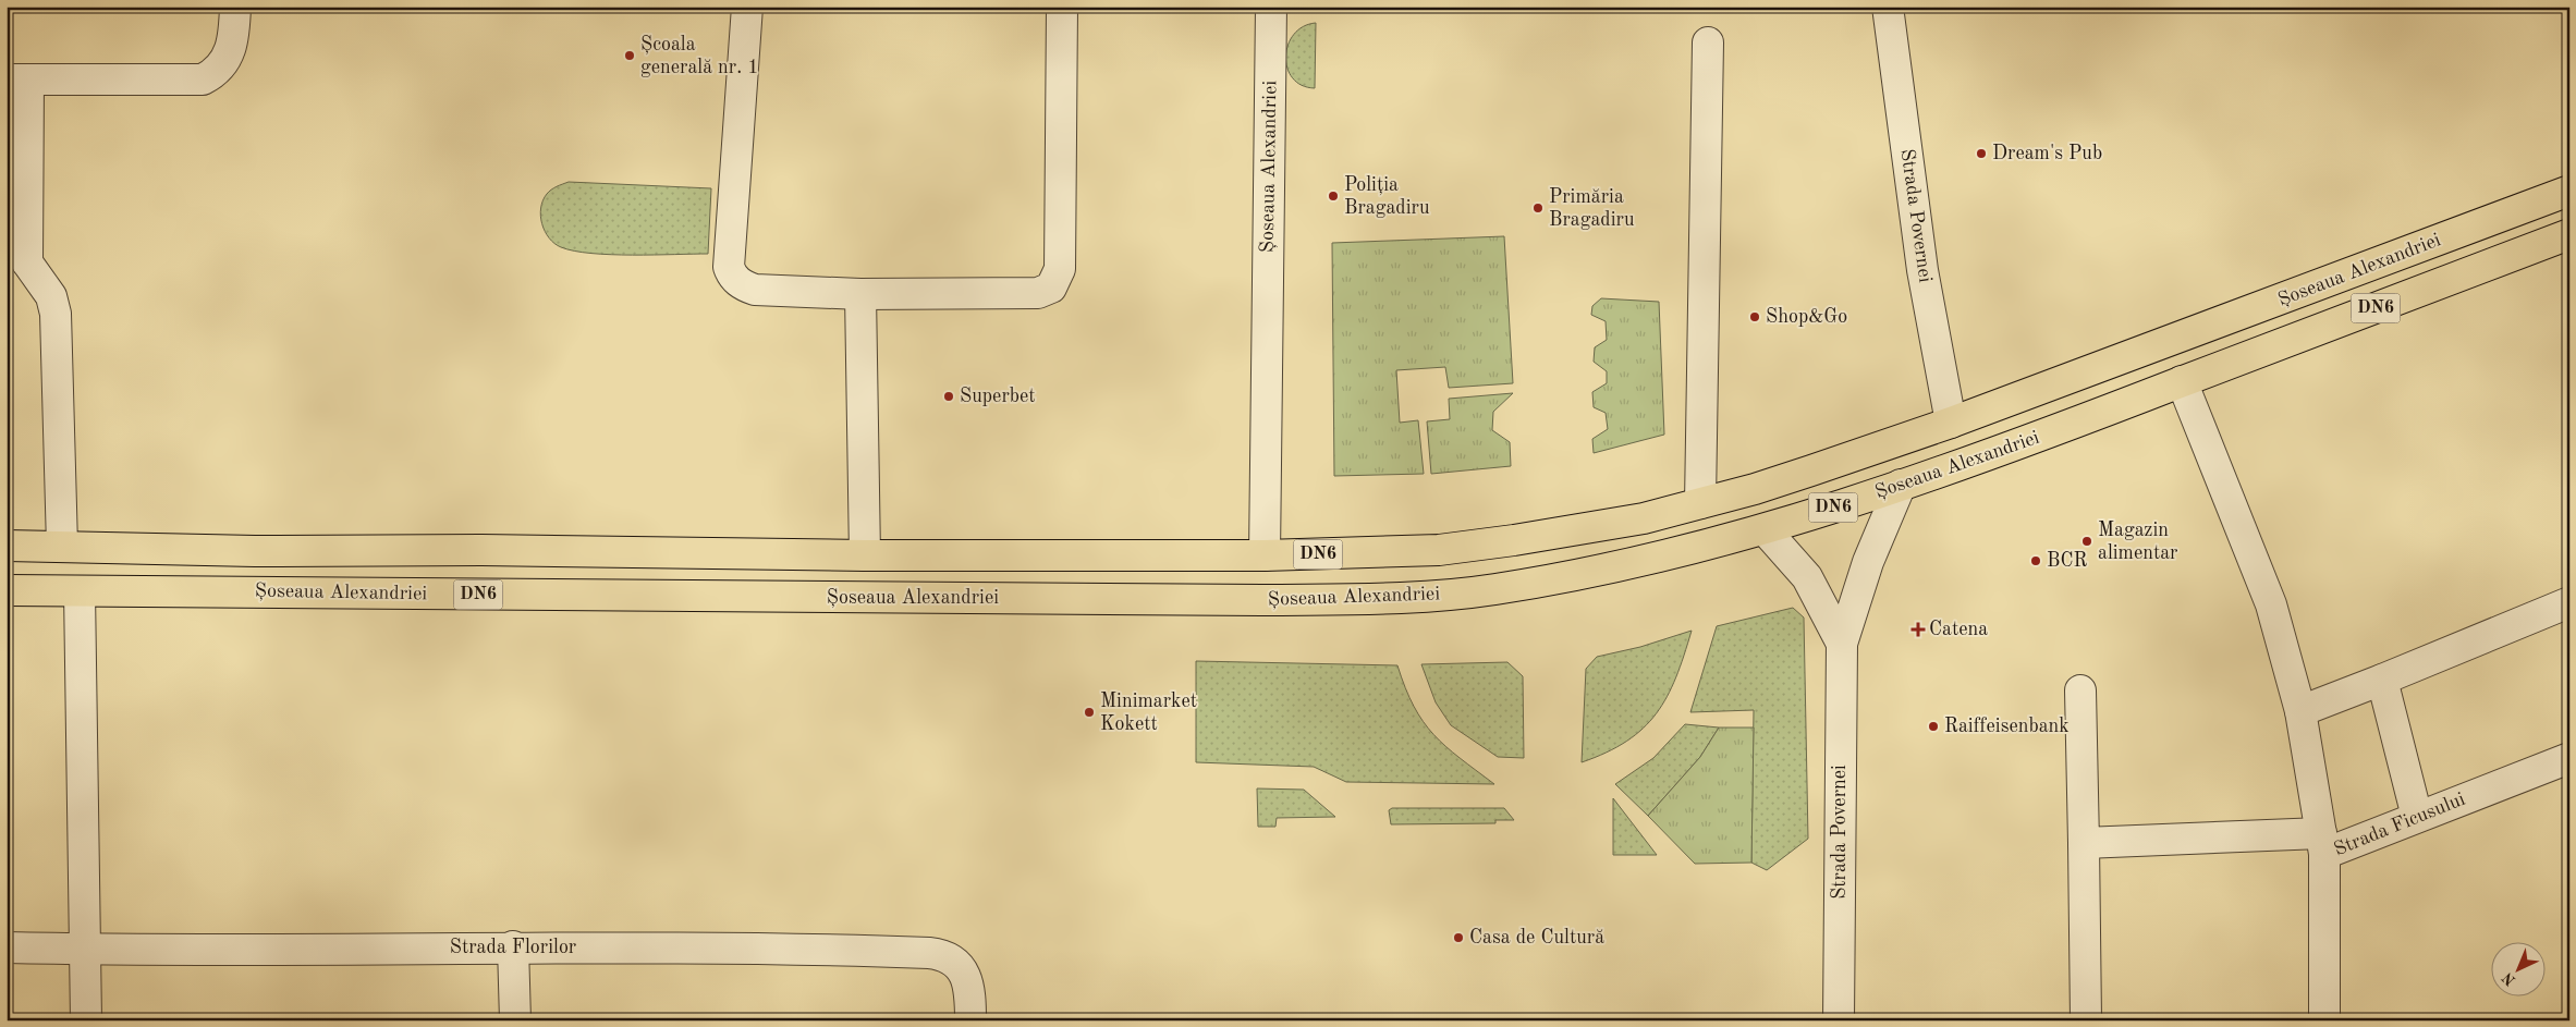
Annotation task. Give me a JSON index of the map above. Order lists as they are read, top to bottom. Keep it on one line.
{"streets":{"highway":["Șoseaua Alexandriei","DN6"],"street":["Strada Povernei","Strada Ficusului","Strada Florilor"]},"crossings":[["Șoseaua Alexandriei","Strada Povernei"]],"places":{"other":["Școala generală nr. 1","Dream's Pub","Poliția Bragadiru","Primăria Bragadiru","Shop&Go","Superbet","Magazin alimentar","BCR","Minimarket Kokett","Raiffeisenbank","Casa de Cultură"],"health":["Catena"]},"north":"bottom left"}
